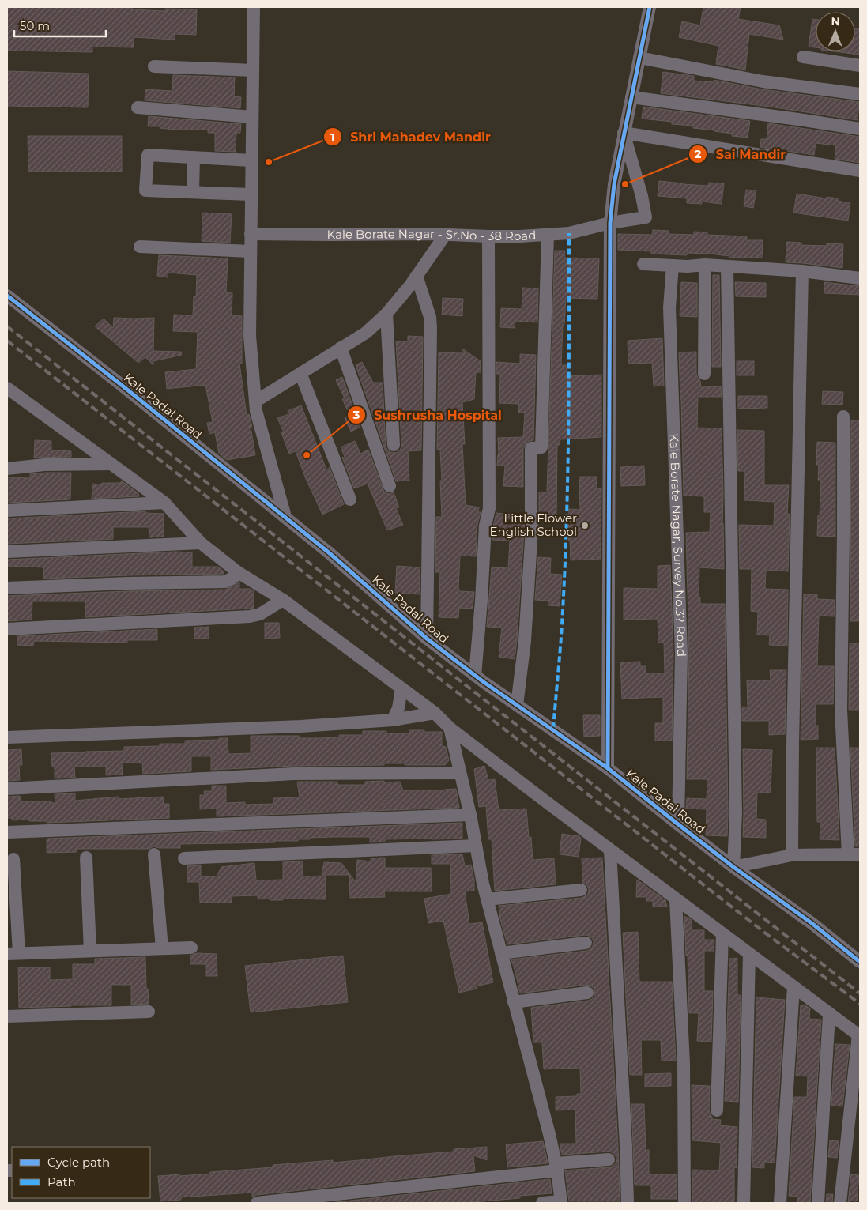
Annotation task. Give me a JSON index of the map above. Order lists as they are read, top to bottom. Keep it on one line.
{"streets":{"street":["Kale Borate Nagar - Sr.No - 38 Road","Kale Padal Road","Kale Borate Nagar, Survey No.3? Road"]},"crossings":[["Kale Padal Road","Kale Borate Nagar, Survey No.3? Road"]],"places":["Shri Mahadev Mandir","Sai Mandir","Sushrusha Hospital","Little Flower English School"],"legend":["Cycle path","Path"],"scale_bar":"50 m","north":"top"}
